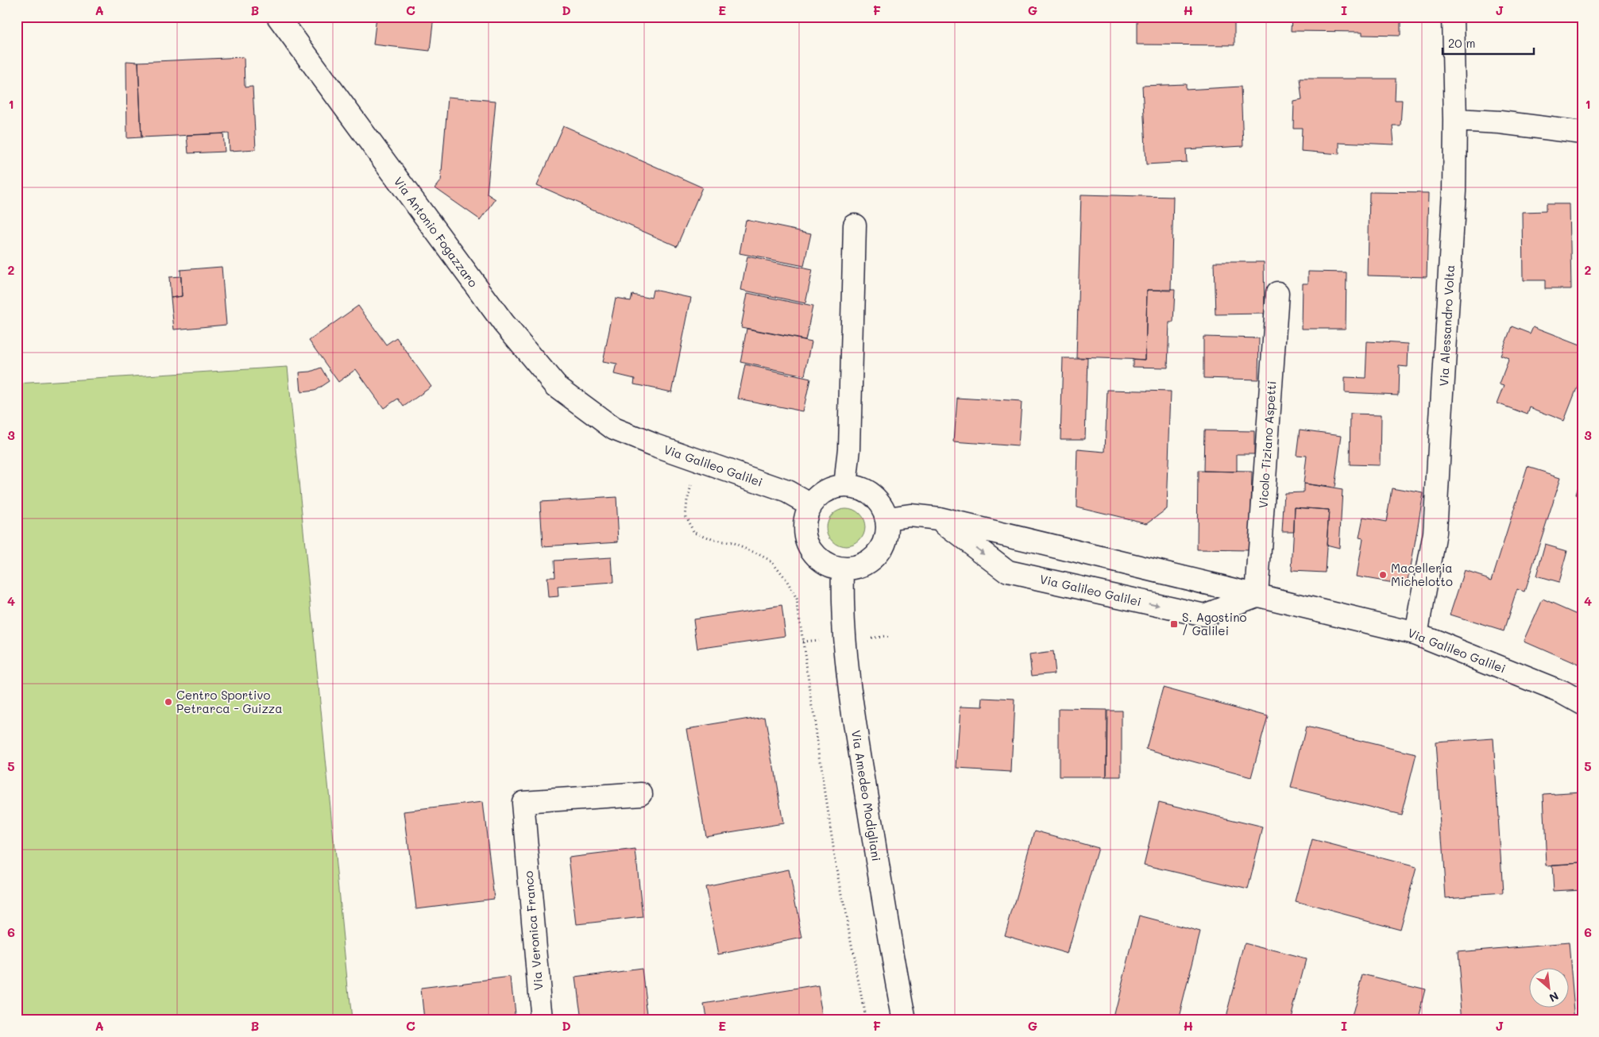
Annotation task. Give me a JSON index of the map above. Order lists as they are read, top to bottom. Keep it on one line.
{"streets":{"street":["Via Antonio Fogazzaro","Via Alessandro Volta","Vicolo Tiziano Aspetti","Via Galileo Galilei","Via Amedeo Modigliani","Via Veronica Franco"]},"crossings":[["Via Antonio Fogazzaro","Via Galileo Galilei"],["Via Alessandro Volta","Via Galileo Galilei"],["Vicolo Tiziano Aspetti","Via Galileo Galilei"],["Via Galileo Galilei","Via Amedeo Modigliani"]],"places":{"other":["Macelleria Michelotto","Centro Sportivo Petrarca - Guizza"],"transit":["S. Agostino / Galilei"]},"scale_bar":"20 m","north":"bottom right","grid":{"columns":["A","B","C","D","E","F","G","H","I","J"],"rows":["1","2","3","4","5","6"]}}
